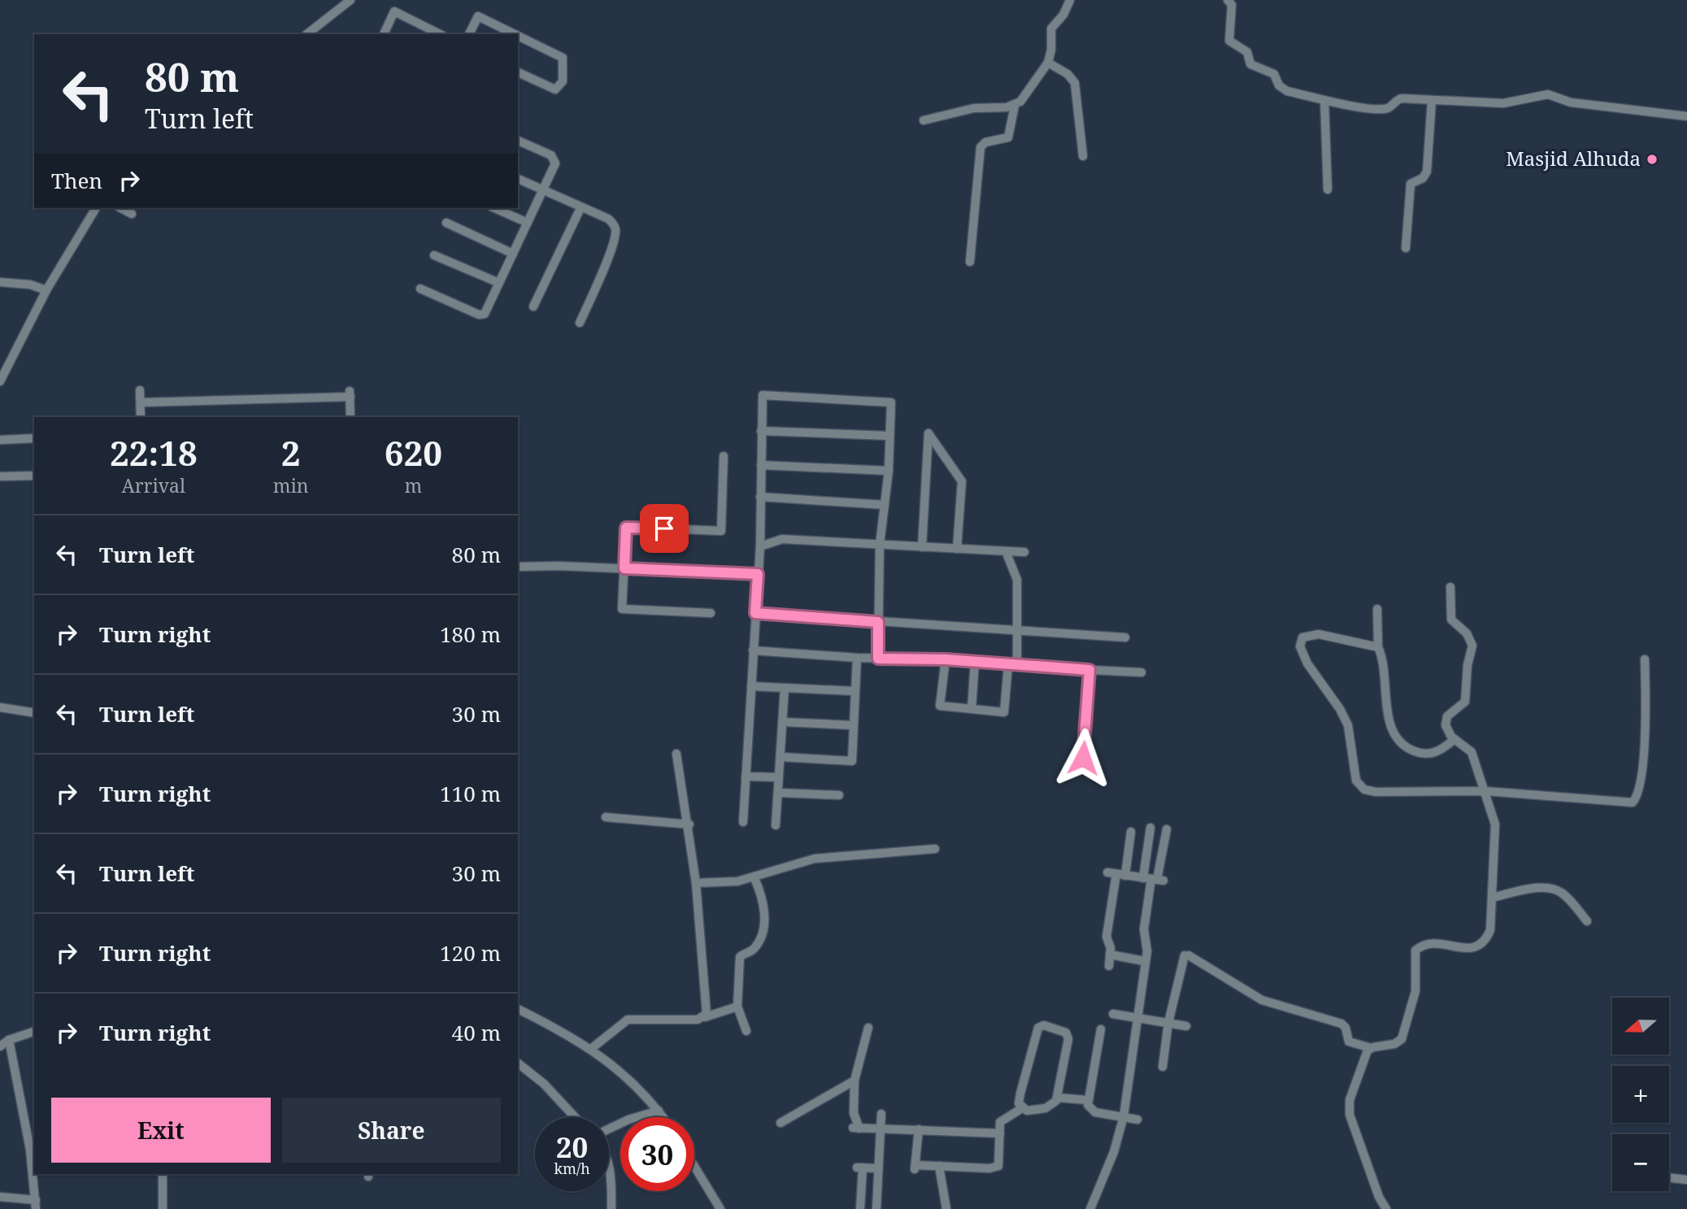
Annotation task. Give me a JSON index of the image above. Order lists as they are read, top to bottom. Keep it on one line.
{"places":["Masjid Alhuda"],"north":"left","page":{"turn":["80 m","Turn left"],"then":"Then","eta":["22:18","Arrival","2","min","620","m"],"list":[{"name":"Turn left","value":"80 m"},{"name":"Turn right","value":"180 m"},{"name":"Turn left","value":"30 m"},{"name":"Turn right","value":"110 m"},{"name":"Turn left","value":"30 m"},{"name":"Turn right","value":"120 m"},{"name":"Turn right","value":"40 m"}],"map_buttons":["+","−"],"buttons":["Exit","Share"],"speed":"20 km/h","limit":"30"}}
